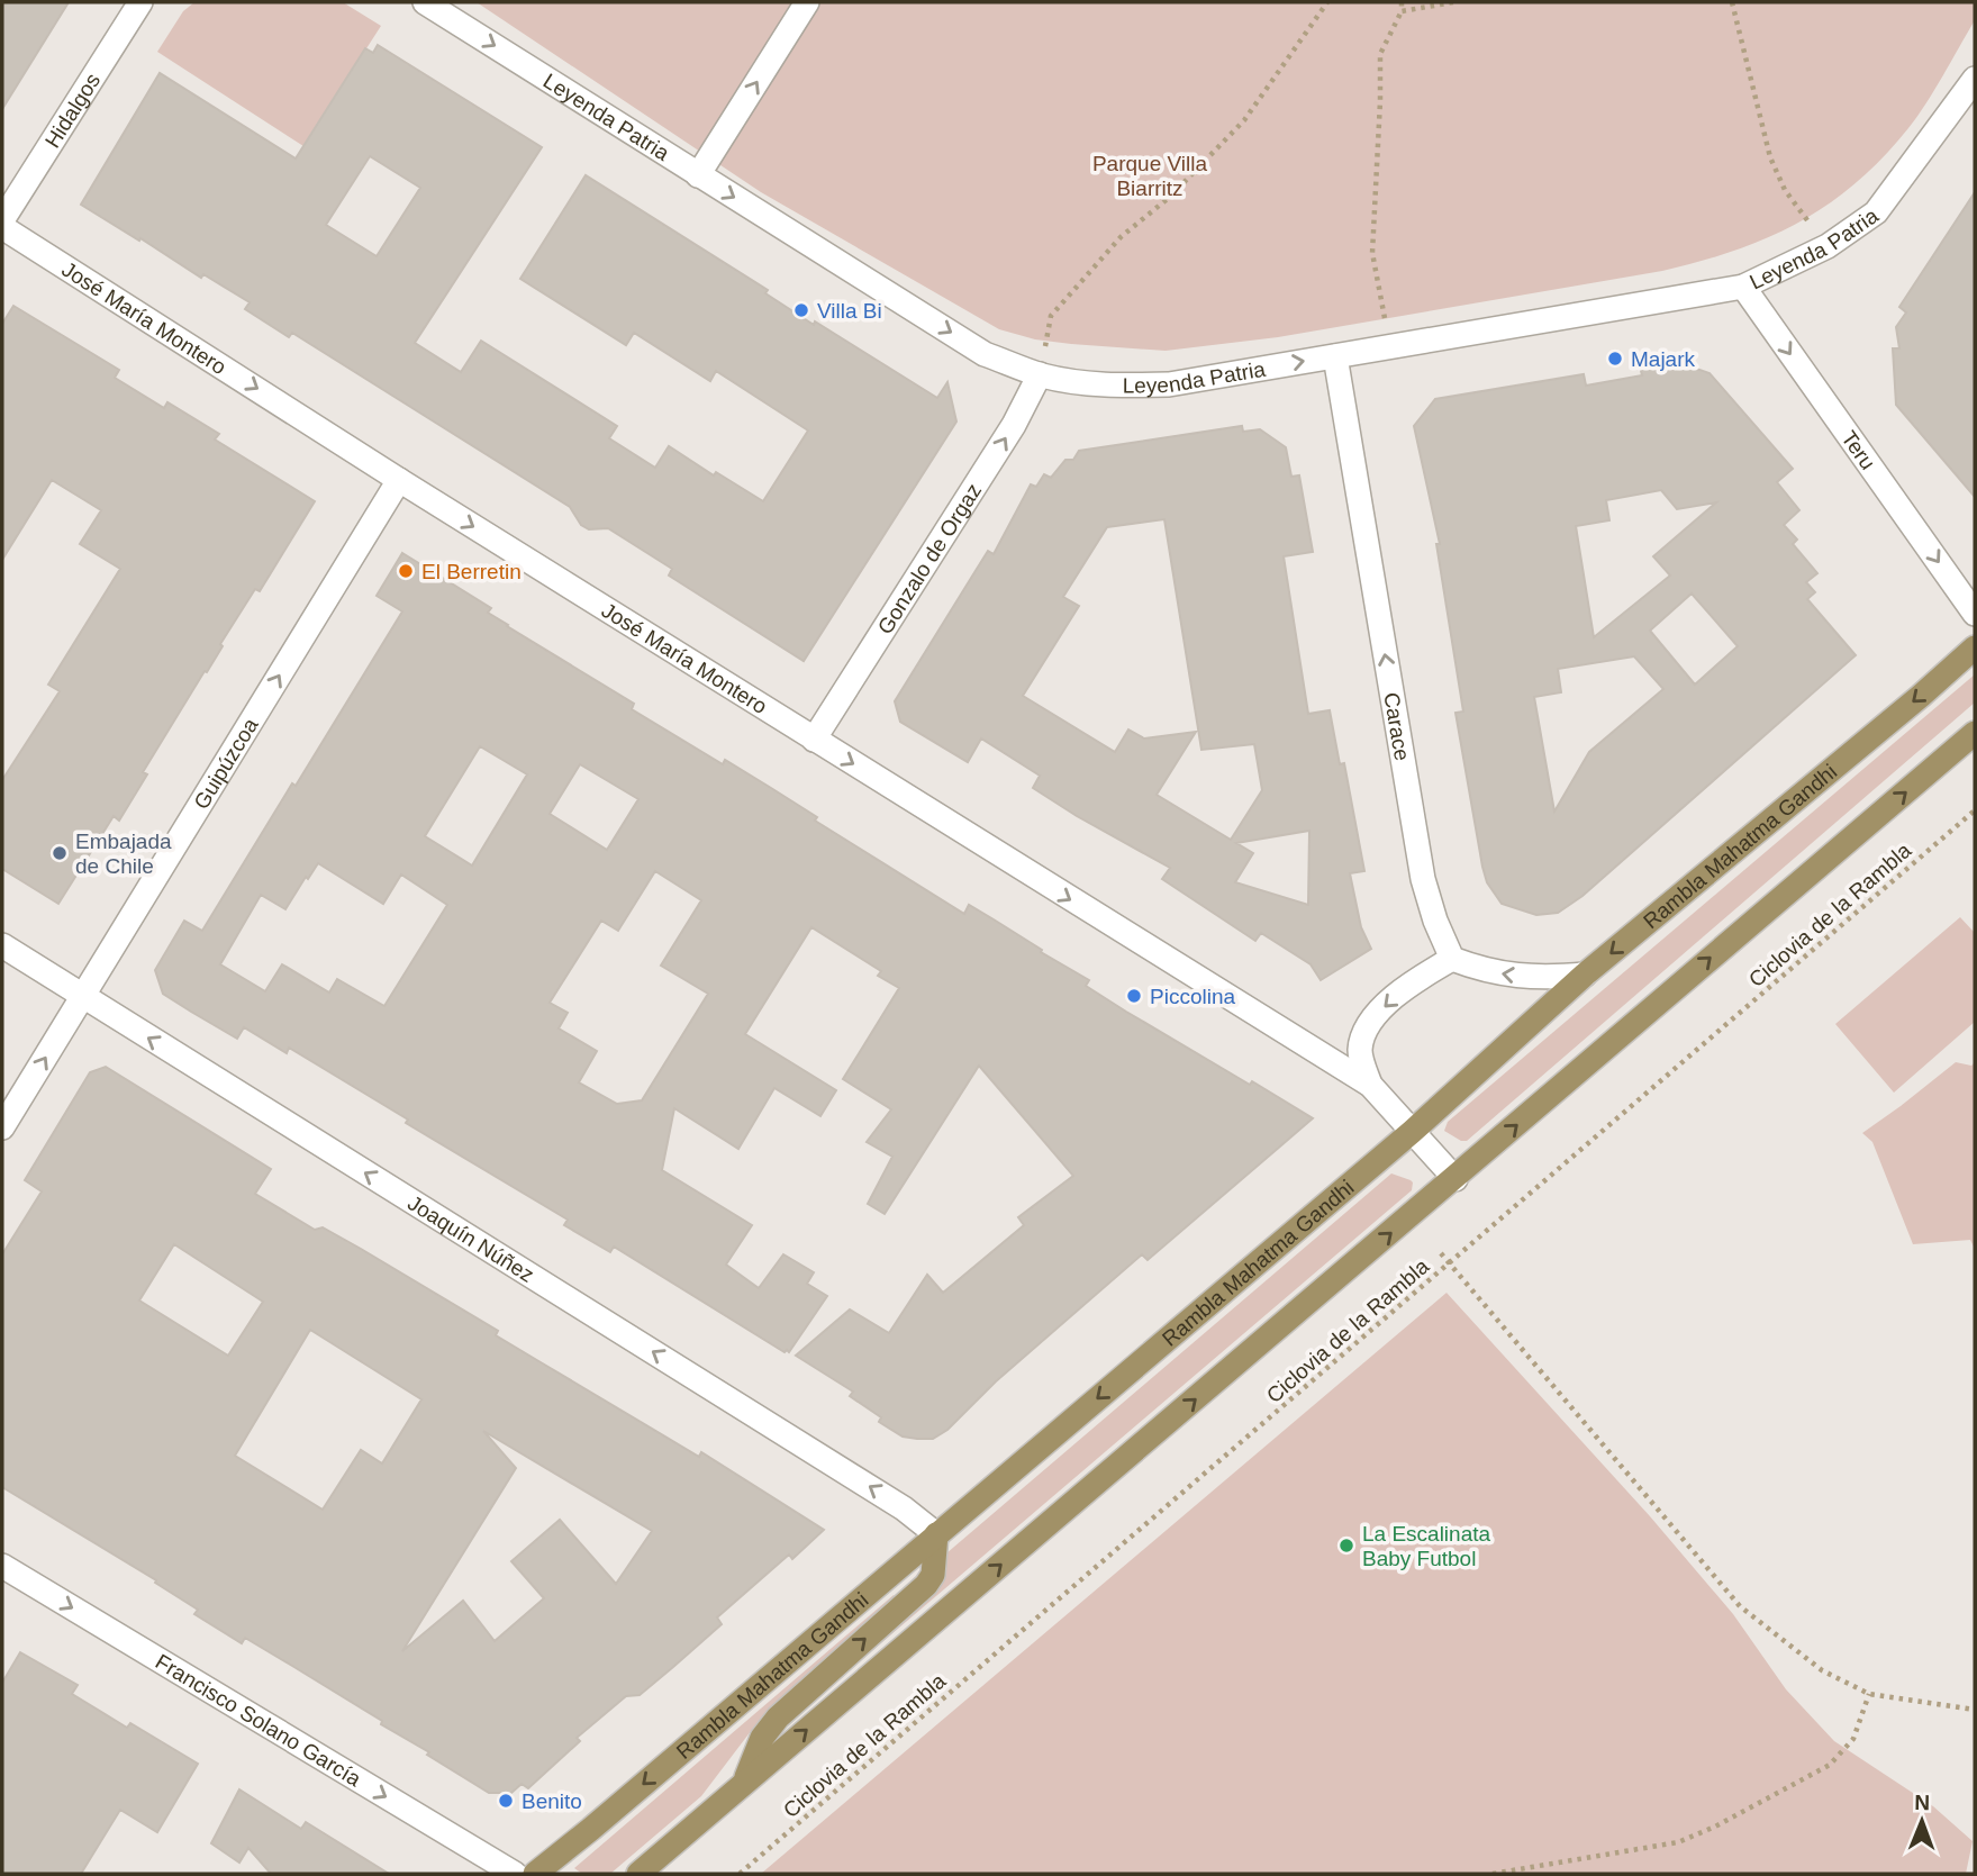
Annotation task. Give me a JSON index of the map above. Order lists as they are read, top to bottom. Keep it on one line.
{"streets":{"main road":["Rambla Mahatma Gandhi"],"street":["Hidalgos","Leyenda Patria","José María Montero","Teru","Gonzalo de Orgaz","Carace","Guipúzcoa","Joaquín Núñez","Francisco Solano García"],"path":["Ciclovia de la Rambla"]},"crossings":[["Leyenda Patria","Teru"],["Leyenda Patria","Gonzalo de Orgaz"],["Leyenda Patria","Carace"],["José María Montero","Gonzalo de Orgaz"],["José María Montero","Carace"],["José María Montero","Guipúzcoa"],["José María Montero","Rambla Mahatma Gandhi"],["Guipúzcoa","Joaquín Núñez"],["Rambla Mahatma Gandhi","Joaquín Núñez"]],"one_way":["Leyenda Patria","José María Montero","Teru","Gonzalo de Orgaz","Carace","Guipúzcoa","Joaquín Núñez","Francisco Solano García"],"parks":["Parque Villa Biarritz"],"places":["Villa Bi","Majark","El Berretin","Embajada de Chile","Piccolina","La Escalinata Baby Futbol","Benito"],"north":"top"}
